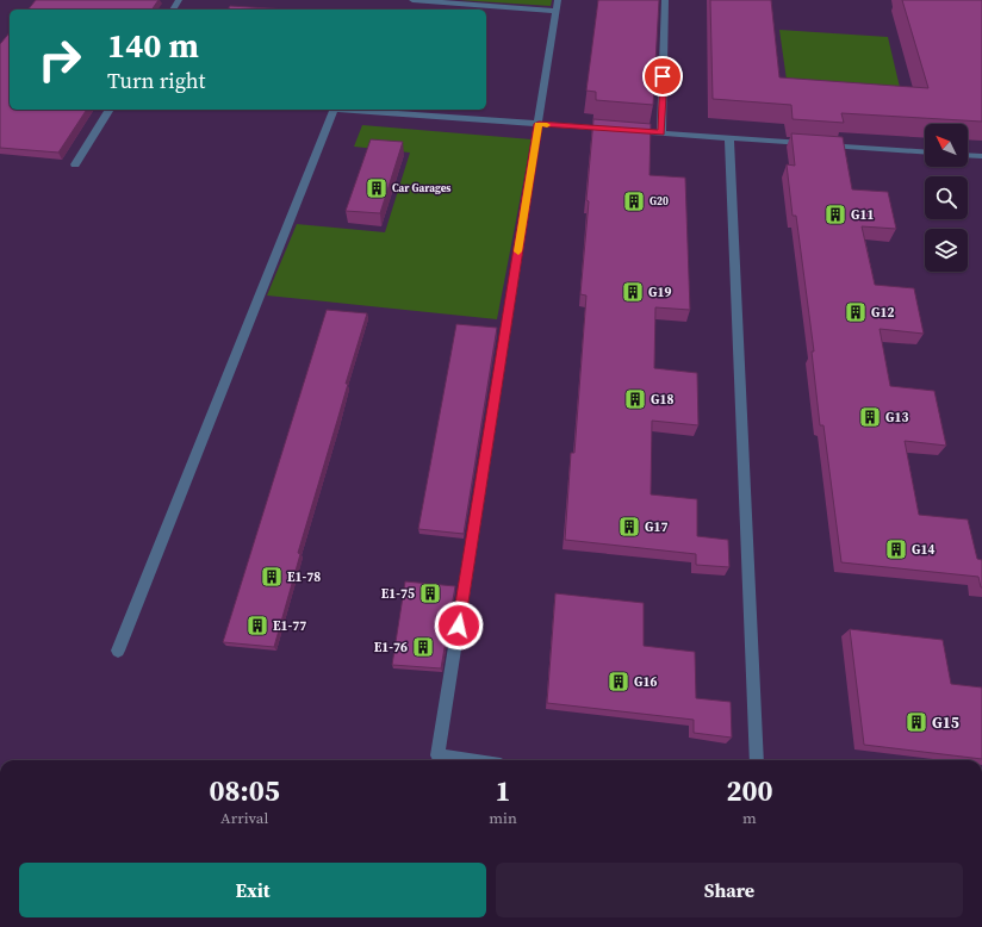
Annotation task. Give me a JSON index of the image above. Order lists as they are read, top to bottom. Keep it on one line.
{"places":{"building":["Car Garages","G20","G11","G19","G12","G18","G13","G17","G14","E1-78","E1-75","E1-77","E1-76","G16","G15"]},"north":"top left","page":{"turn":["140 m","Turn right"],"eta":["08:05","Arrival","1","min","200","m"],"buttons":["Exit","Share"]}}
